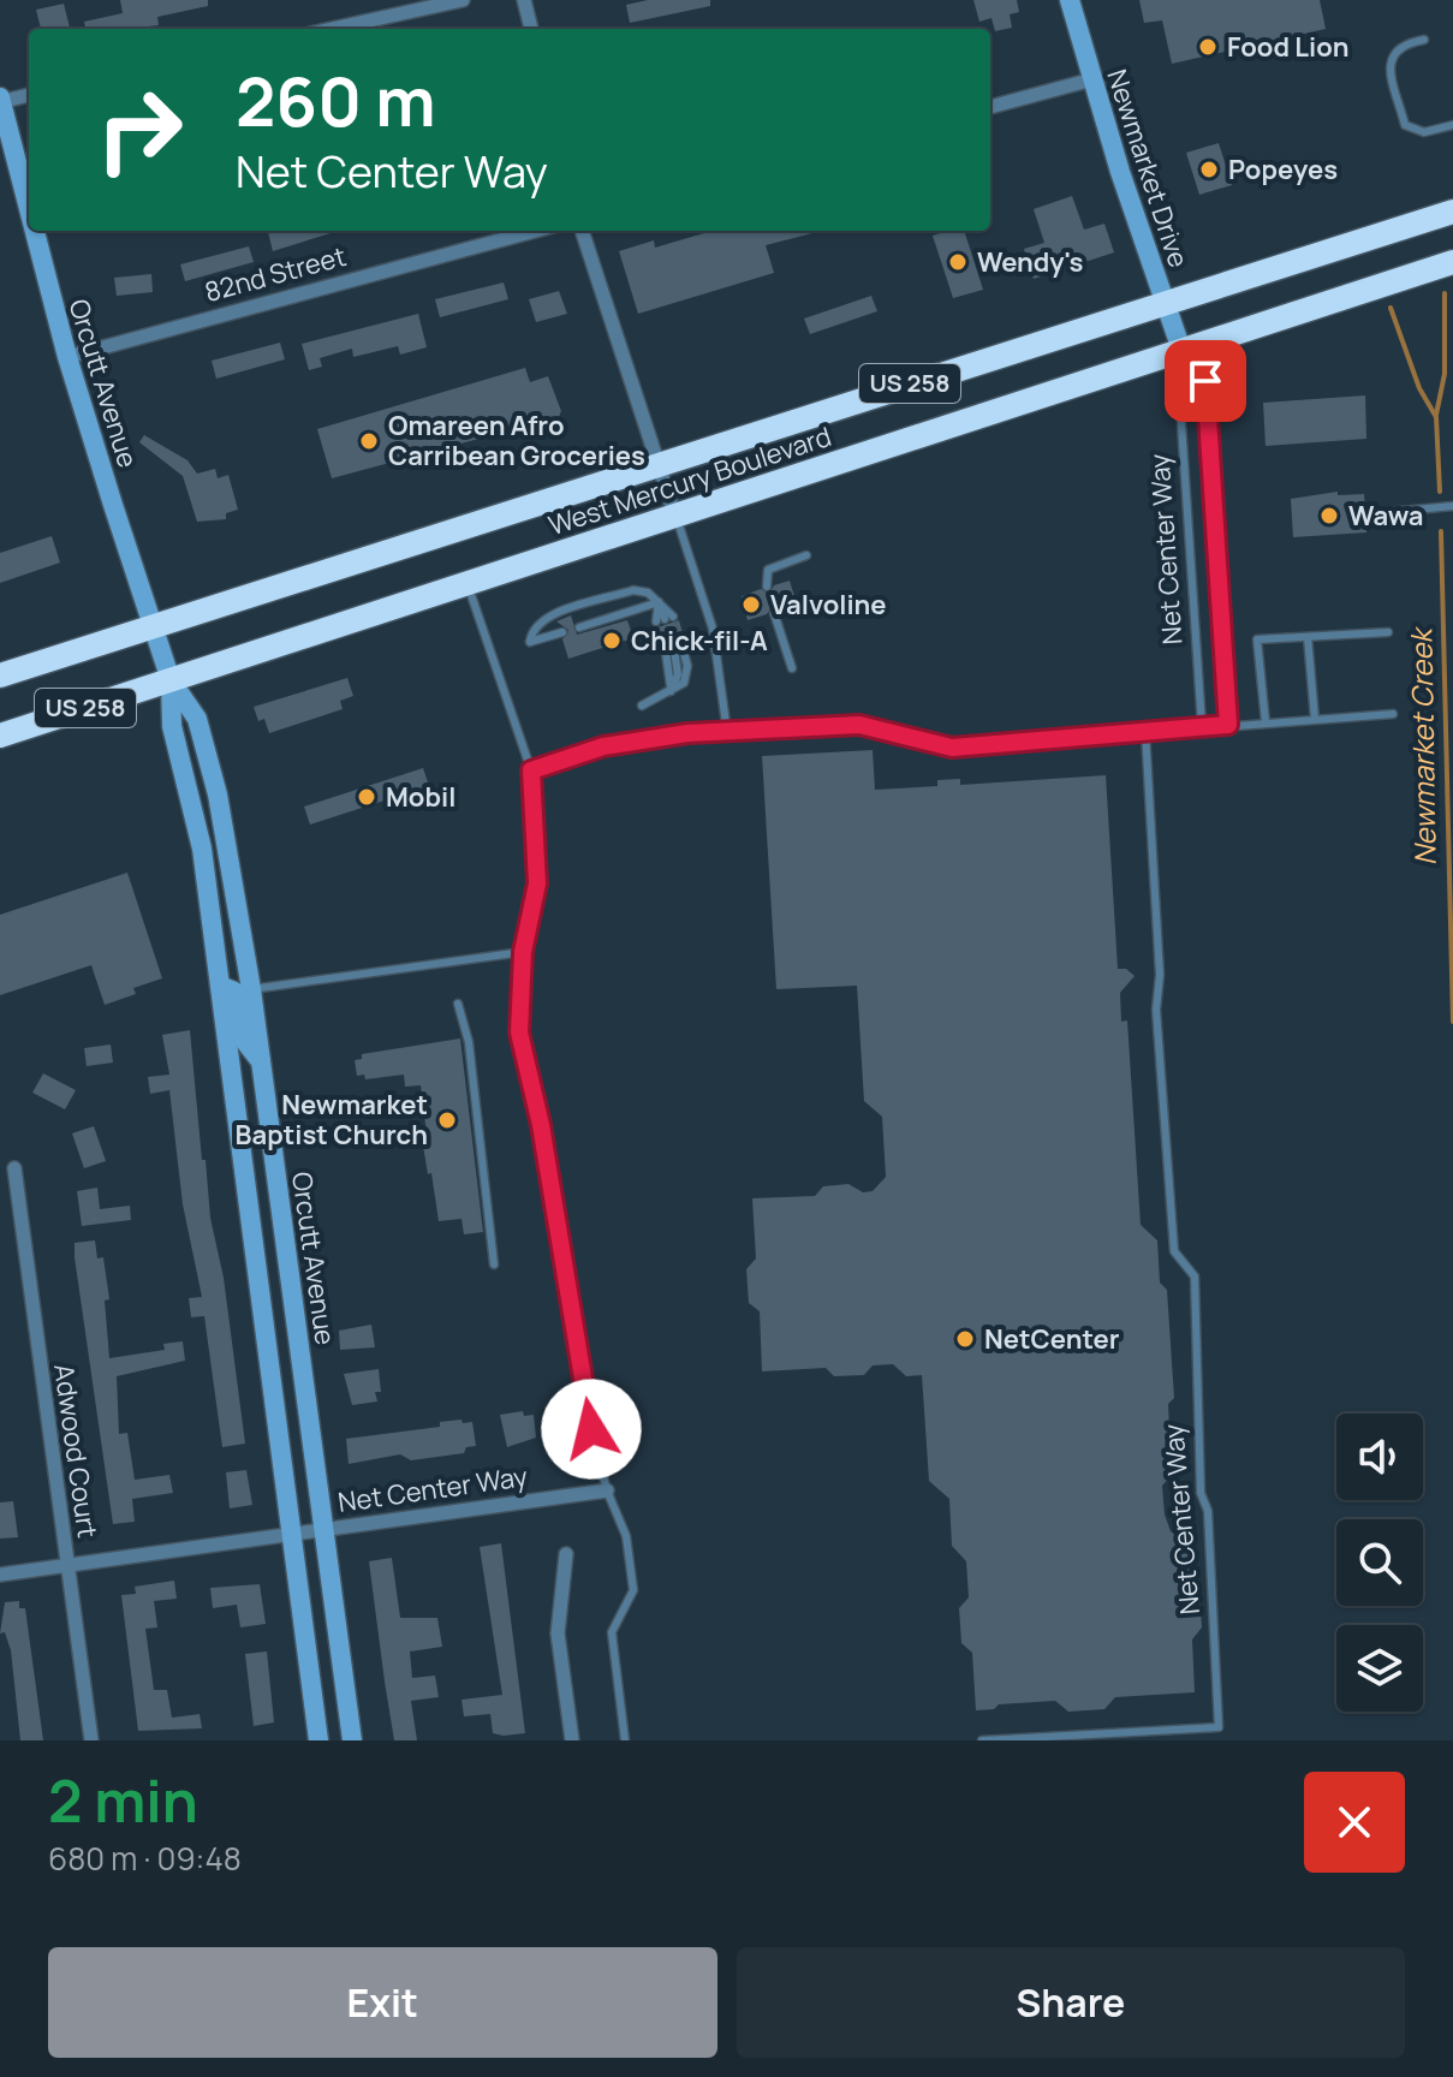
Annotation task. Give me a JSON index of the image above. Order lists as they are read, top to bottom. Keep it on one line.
{"streets":{"highway":["US 258","West Mercury Boulevard"],"main road":["Newmarket Drive","Orcutt Avenue"],"street":["82nd Street","Net Center Way","Adwood Court"]},"crossings":[["Newmarket Drive","West Mercury Boulevard"],["Newmarket Drive","Net Center Way"],["82nd Street","Orcutt Avenue"],["Orcutt Avenue","West Mercury Boulevard"],["Orcutt Avenue","Net Center Way"],["West Mercury Boulevard","Net Center Way"],["Net Center Way","Adwood Court"]],"water":["Newmarket Creek"],"places":["Food Lion","Popeyes","Wendy's","Omareen Afro Carribean Groceries","Wawa","Valvoline","Chick-fil-A","Mobil","Newmarket Baptist Church","NetCenter"],"page":{"turn":["260 m","Net Center Way"],"heading":["2 min","680 m · 09:48"],"buttons":["Exit","Share"]}}
